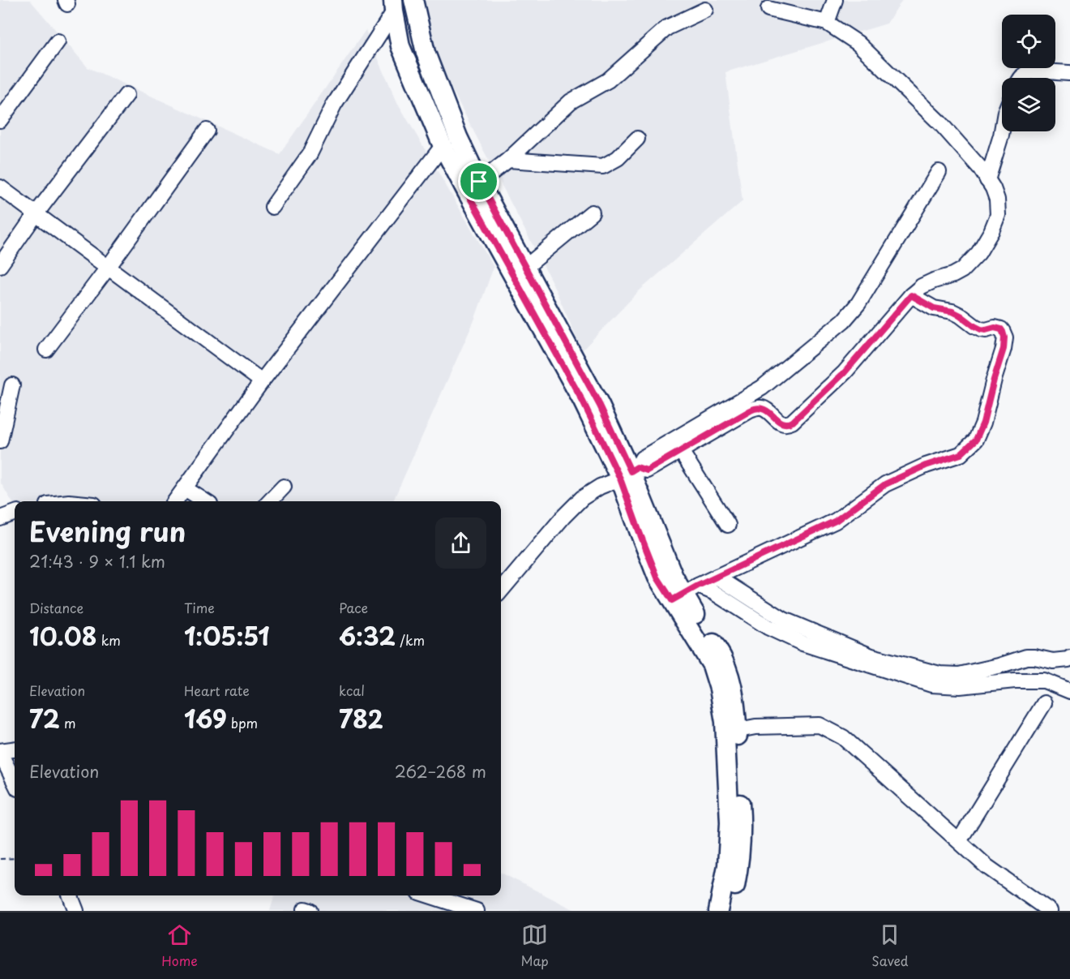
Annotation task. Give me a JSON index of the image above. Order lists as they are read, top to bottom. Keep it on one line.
{"page":{"heading":["Evening run","21:43 · 9 × 1.1 km"],"stats":[["Distance","10.08 km"],["Time","1:05:51"],["Pace","6:32 /km"],["Elevation","72 m"],["Heart rate","169 bpm"],["kcal","782"]],"chart":["Elevation","262–268 m"],"tabs":["Home","Map","Saved"]}}
